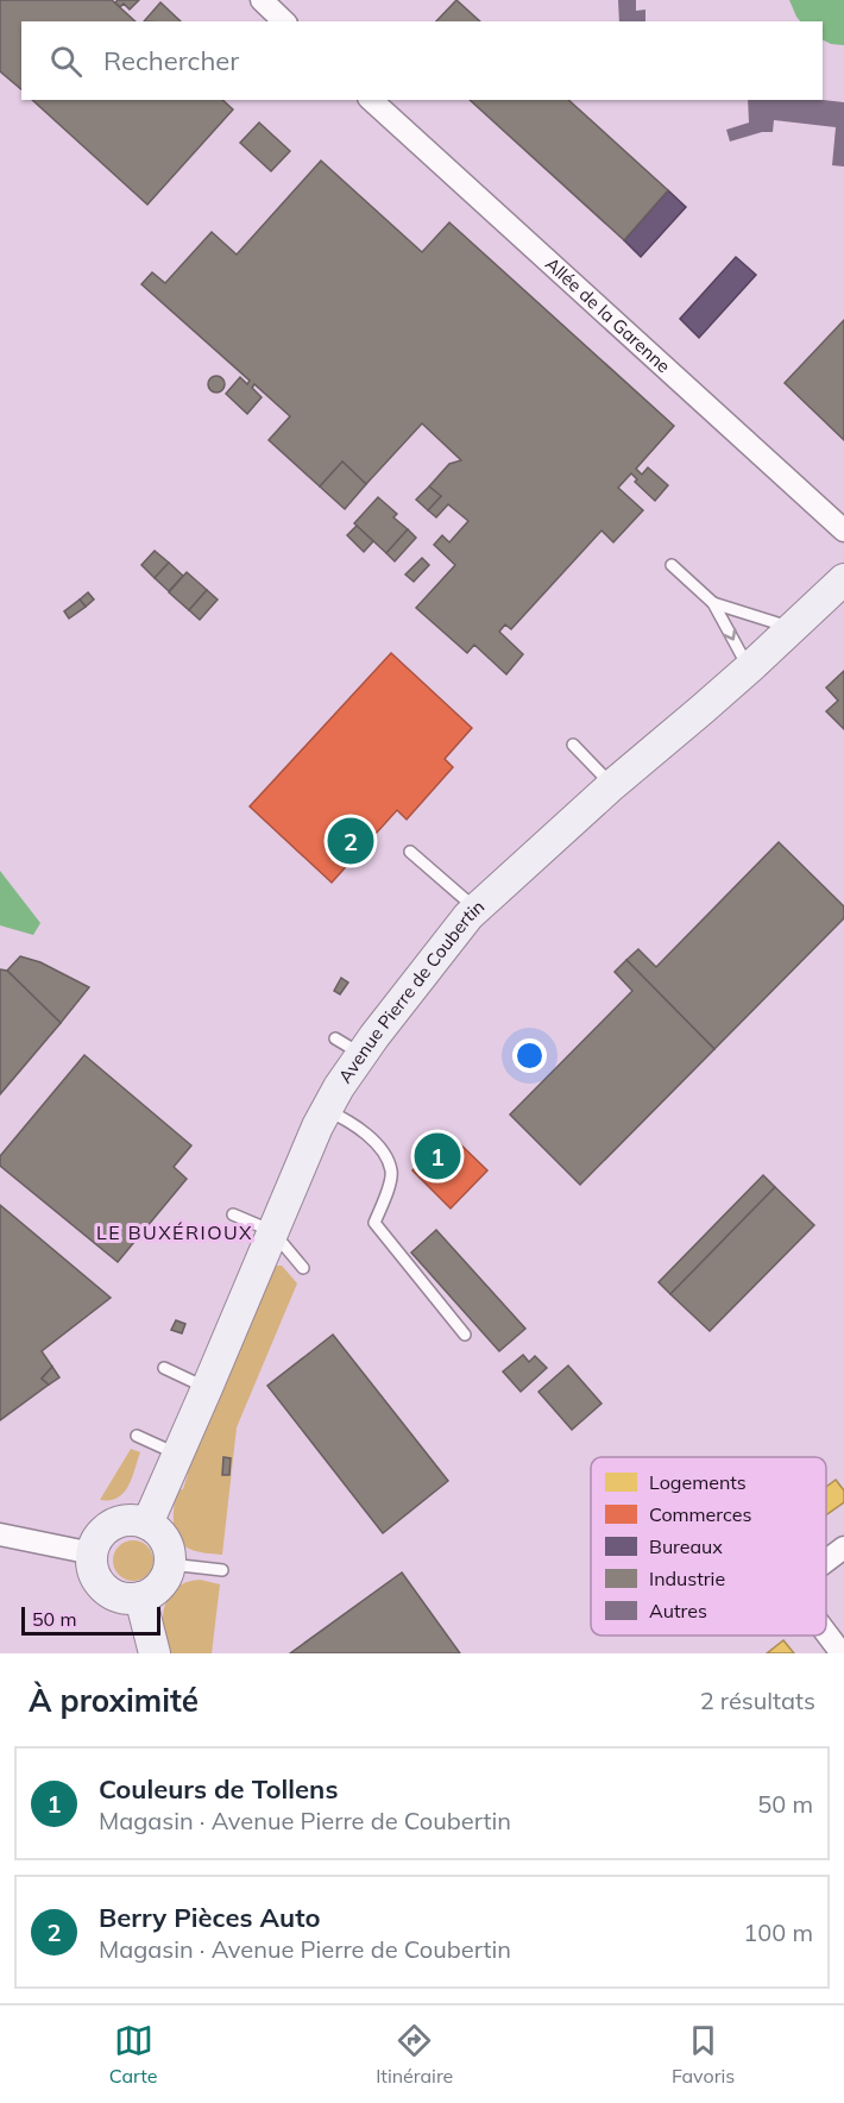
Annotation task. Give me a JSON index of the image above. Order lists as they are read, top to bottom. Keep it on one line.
{"streets":{"street":["Allée de la Garenne","Avenue Pierre de Coubertin"]},"districts":["LE BUXÉRIOUX"],"legend":["Logements","Commerces","Bureaux","Industrie","Autres"],"scale_bar":"50 m","page":{"search":"Rechercher","pins":["2","1"],"scale":"50 m","heading":["À proximité","2 résultats"],"list":[{"mark":"1","name":"Couleurs de Tollens","note":"Magasin · Avenue Pierre de Coubertin","value":"50 m"},{"mark":"2","name":"Berry Pièces Auto","note":"Magasin · Avenue Pierre de Coubertin","value":"100 m"}],"nav":["Carte","Itinéraire","Favoris"]}}
